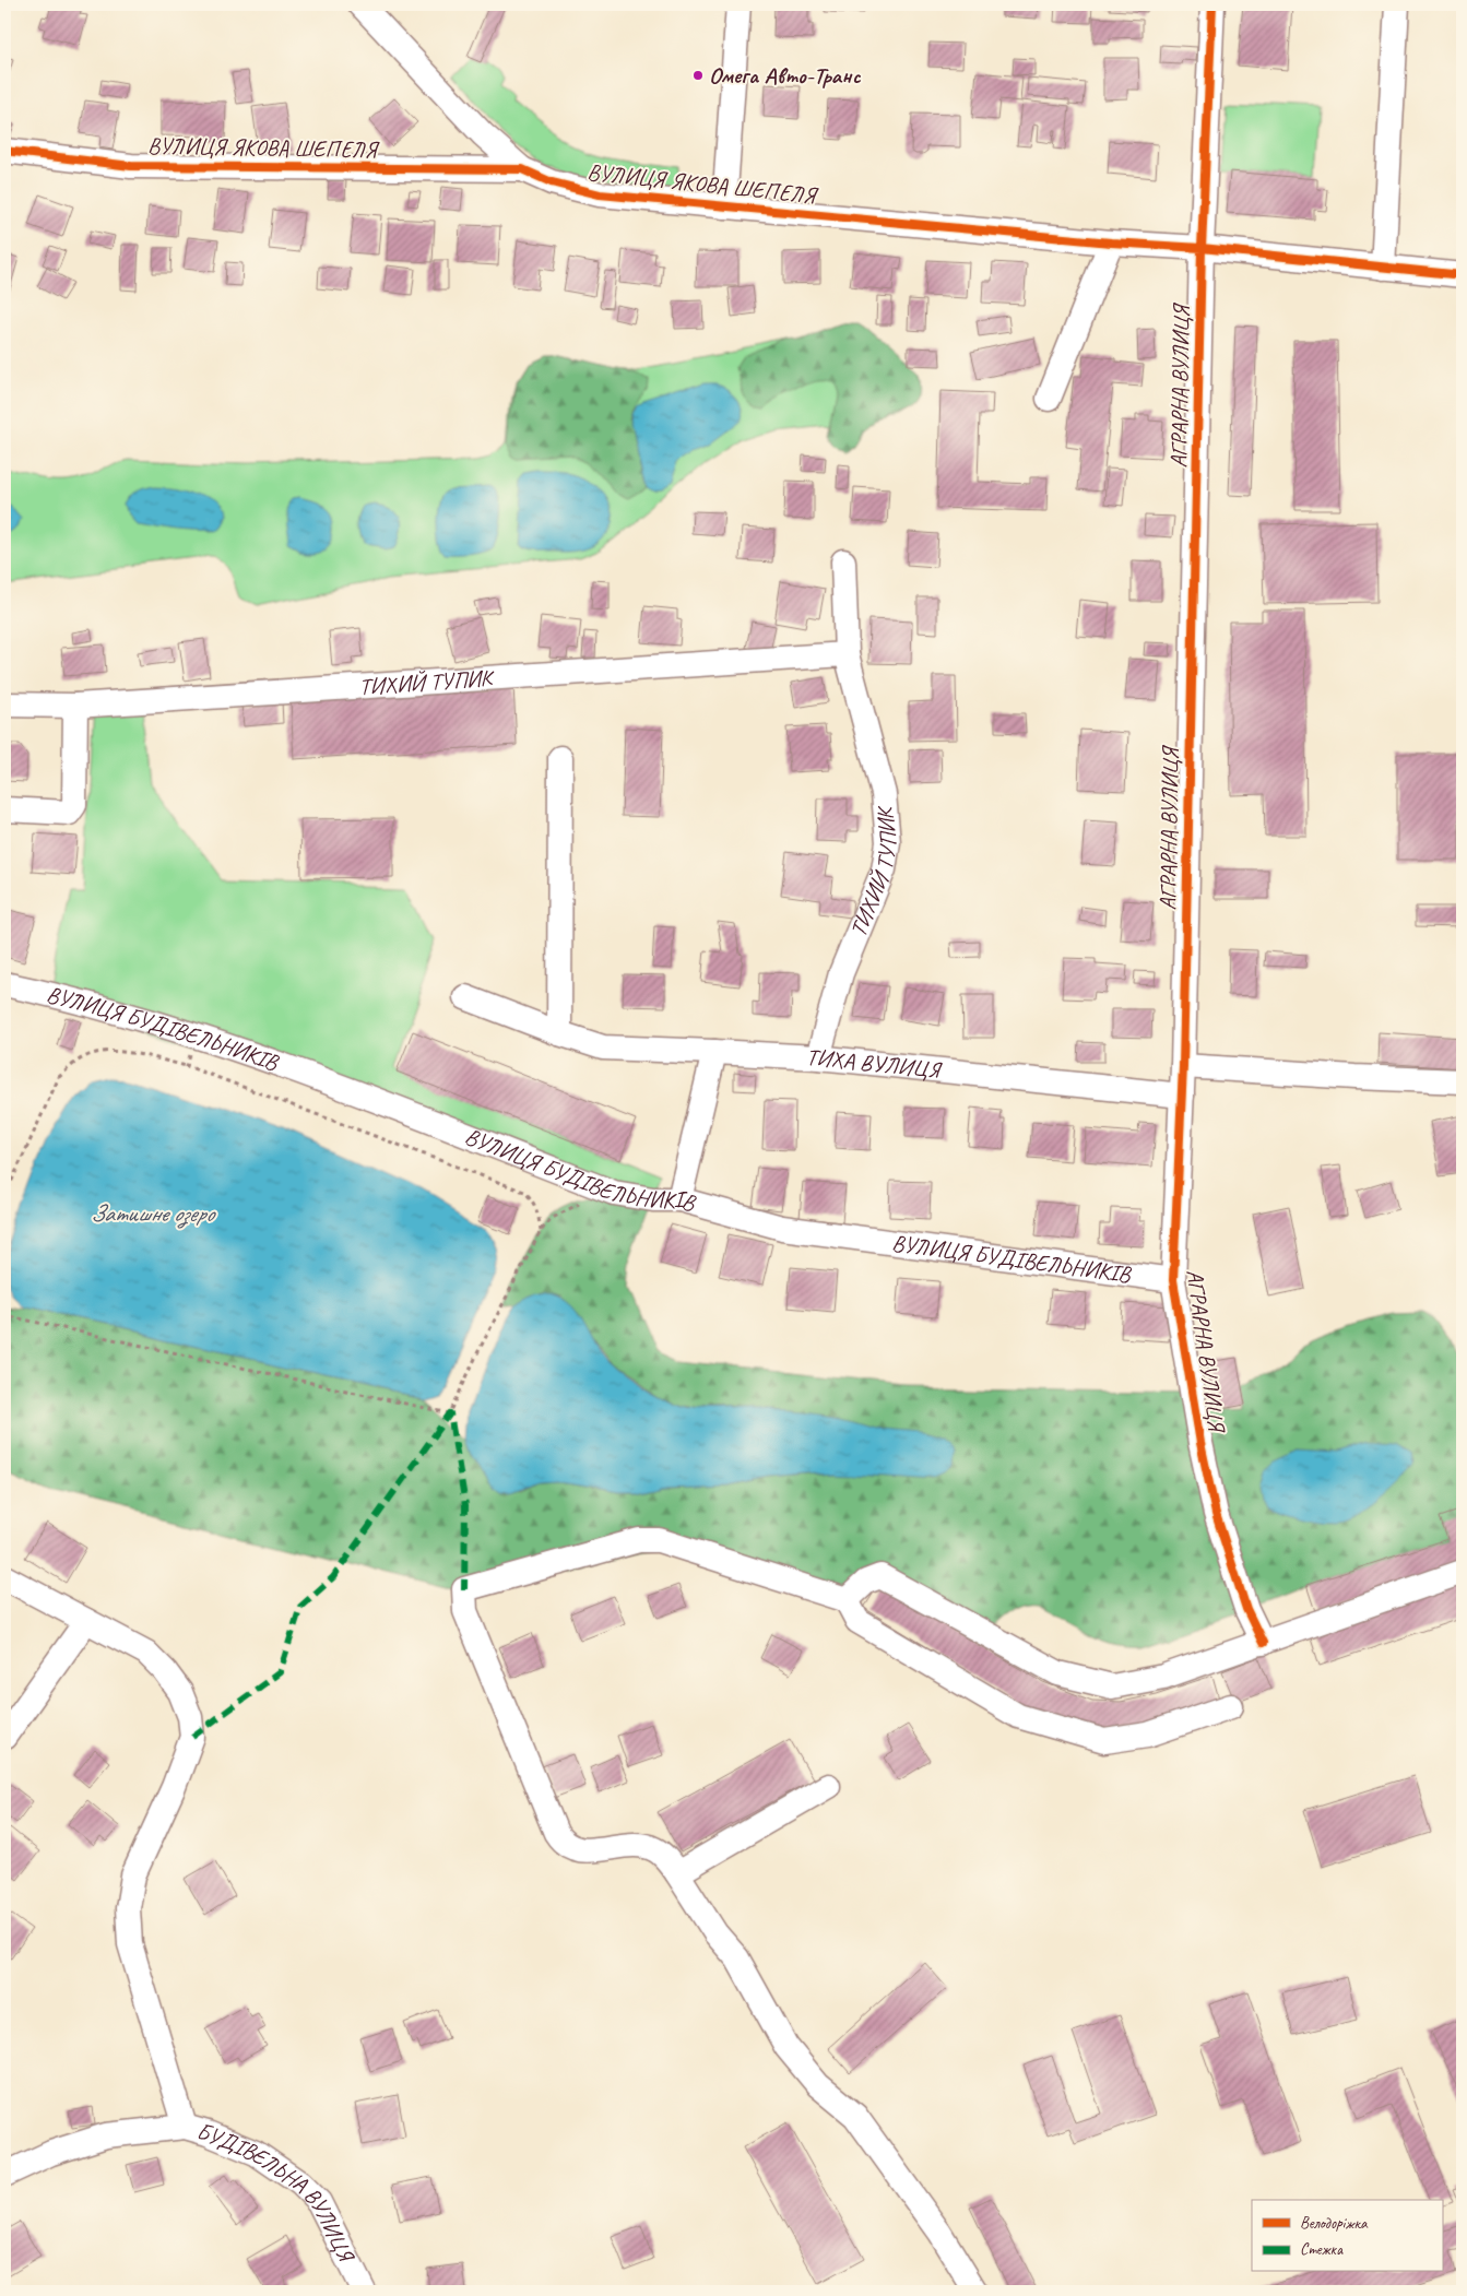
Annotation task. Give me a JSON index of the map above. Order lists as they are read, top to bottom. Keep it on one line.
{"streets":{"street":["ВУЛИЦЯ ЯКОВА ШЕПЕЛЯ","АГРАРНА ВУЛИЦЯ","ТИХИЙ ТУПИК","ВУЛИЦЯ БУДІВЕЛЬНИКІВ","ТИХА ВУЛИЦЯ","БУДІВЕЛЬНА ВУЛИЦЯ"]},"crossings":[["ВУЛИЦЯ ЯКОВА ШЕПЕЛЯ","АГРАРНА ВУЛИЦЯ"],["АГРАРНА ВУЛИЦЯ","ВУЛИЦЯ БУДІВЕЛЬНИКІВ"],["АГРАРНА ВУЛИЦЯ","ТИХА ВУЛИЦЯ"],["ТИХИЙ ТУПИК","ТИХА ВУЛИЦЯ"]],"water":["Затишне озеро"],"places":["Омега Авто-Транс"],"legend":["Велодоріжка","Стежка"]}
